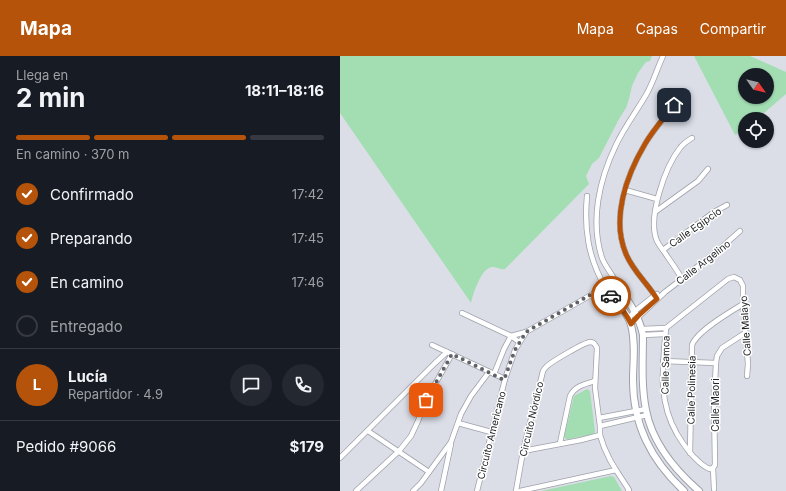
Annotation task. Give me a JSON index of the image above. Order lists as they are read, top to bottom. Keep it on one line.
{"streets":{"street":["Calle Egipcio","Calle Argelino","Calle Malayo","Calle Samoa","Calle Polinesia","Calle Maori","Circuito Nórdico","Circuito Americano"]},"crossings":[["Calle Malayo","Calle Samoa"],["Calle Malayo","Calle Polinesia"],["Calle Malayo","Calle Maori"],["Calle Samoa","Calle Polinesia"],["Calle Samoa","Calle Maori"]],"north":"bottom right","page":{"header":"Mapa","nav":["Mapa","Capas","Compartir"],"heading":["2 min","Llega en","18:11–18:16"],"panel":["Lucía","Repartidor · 4.9","Pedido #9066","$179"],"bar":"En camino · 370 m","list":[["Confirmado","17:42"],["Preparando","17:45"],["En camino","17:46"],"Entregado"],"round":"L"}}
